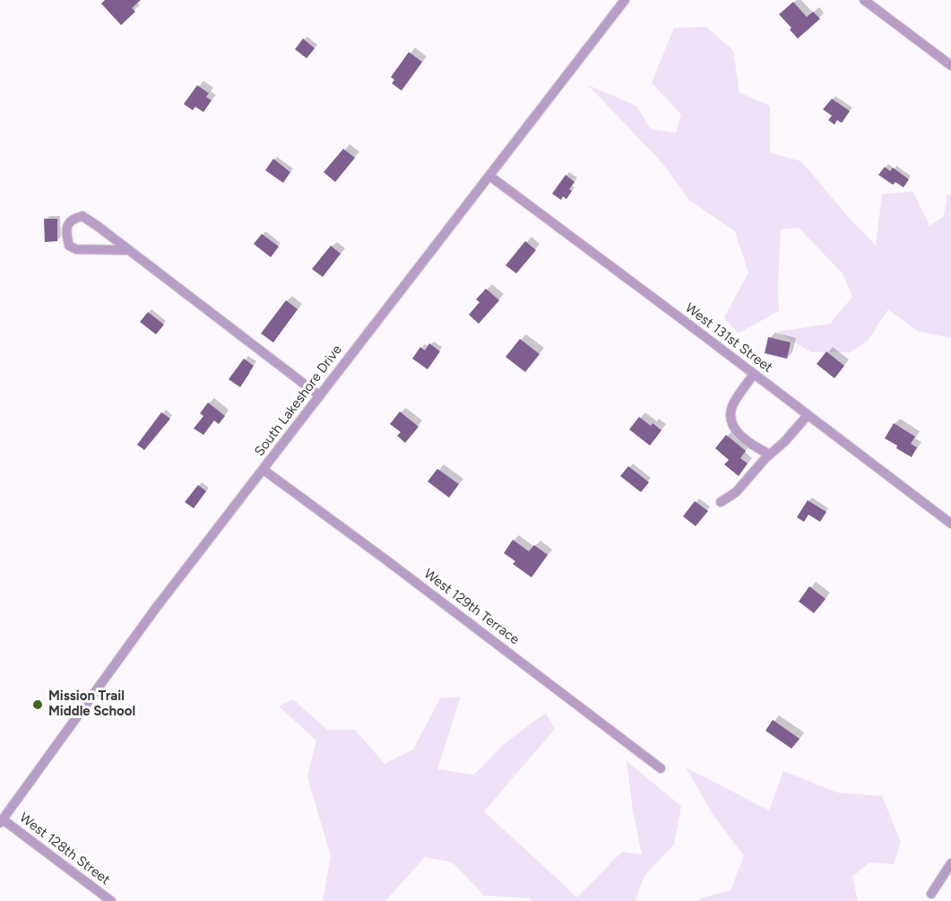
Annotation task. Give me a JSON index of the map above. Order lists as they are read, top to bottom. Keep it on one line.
{"streets":{"street":["West 131st Street","South Lakeshore Drive","West 129th Terrace","West 128th Street"]},"crossings":[["West 131st Street","South Lakeshore Drive"],["South Lakeshore Drive","West 129th Terrace"],["South Lakeshore Drive","West 128th Street"]],"places":["Mission Trail Middle School"]}
